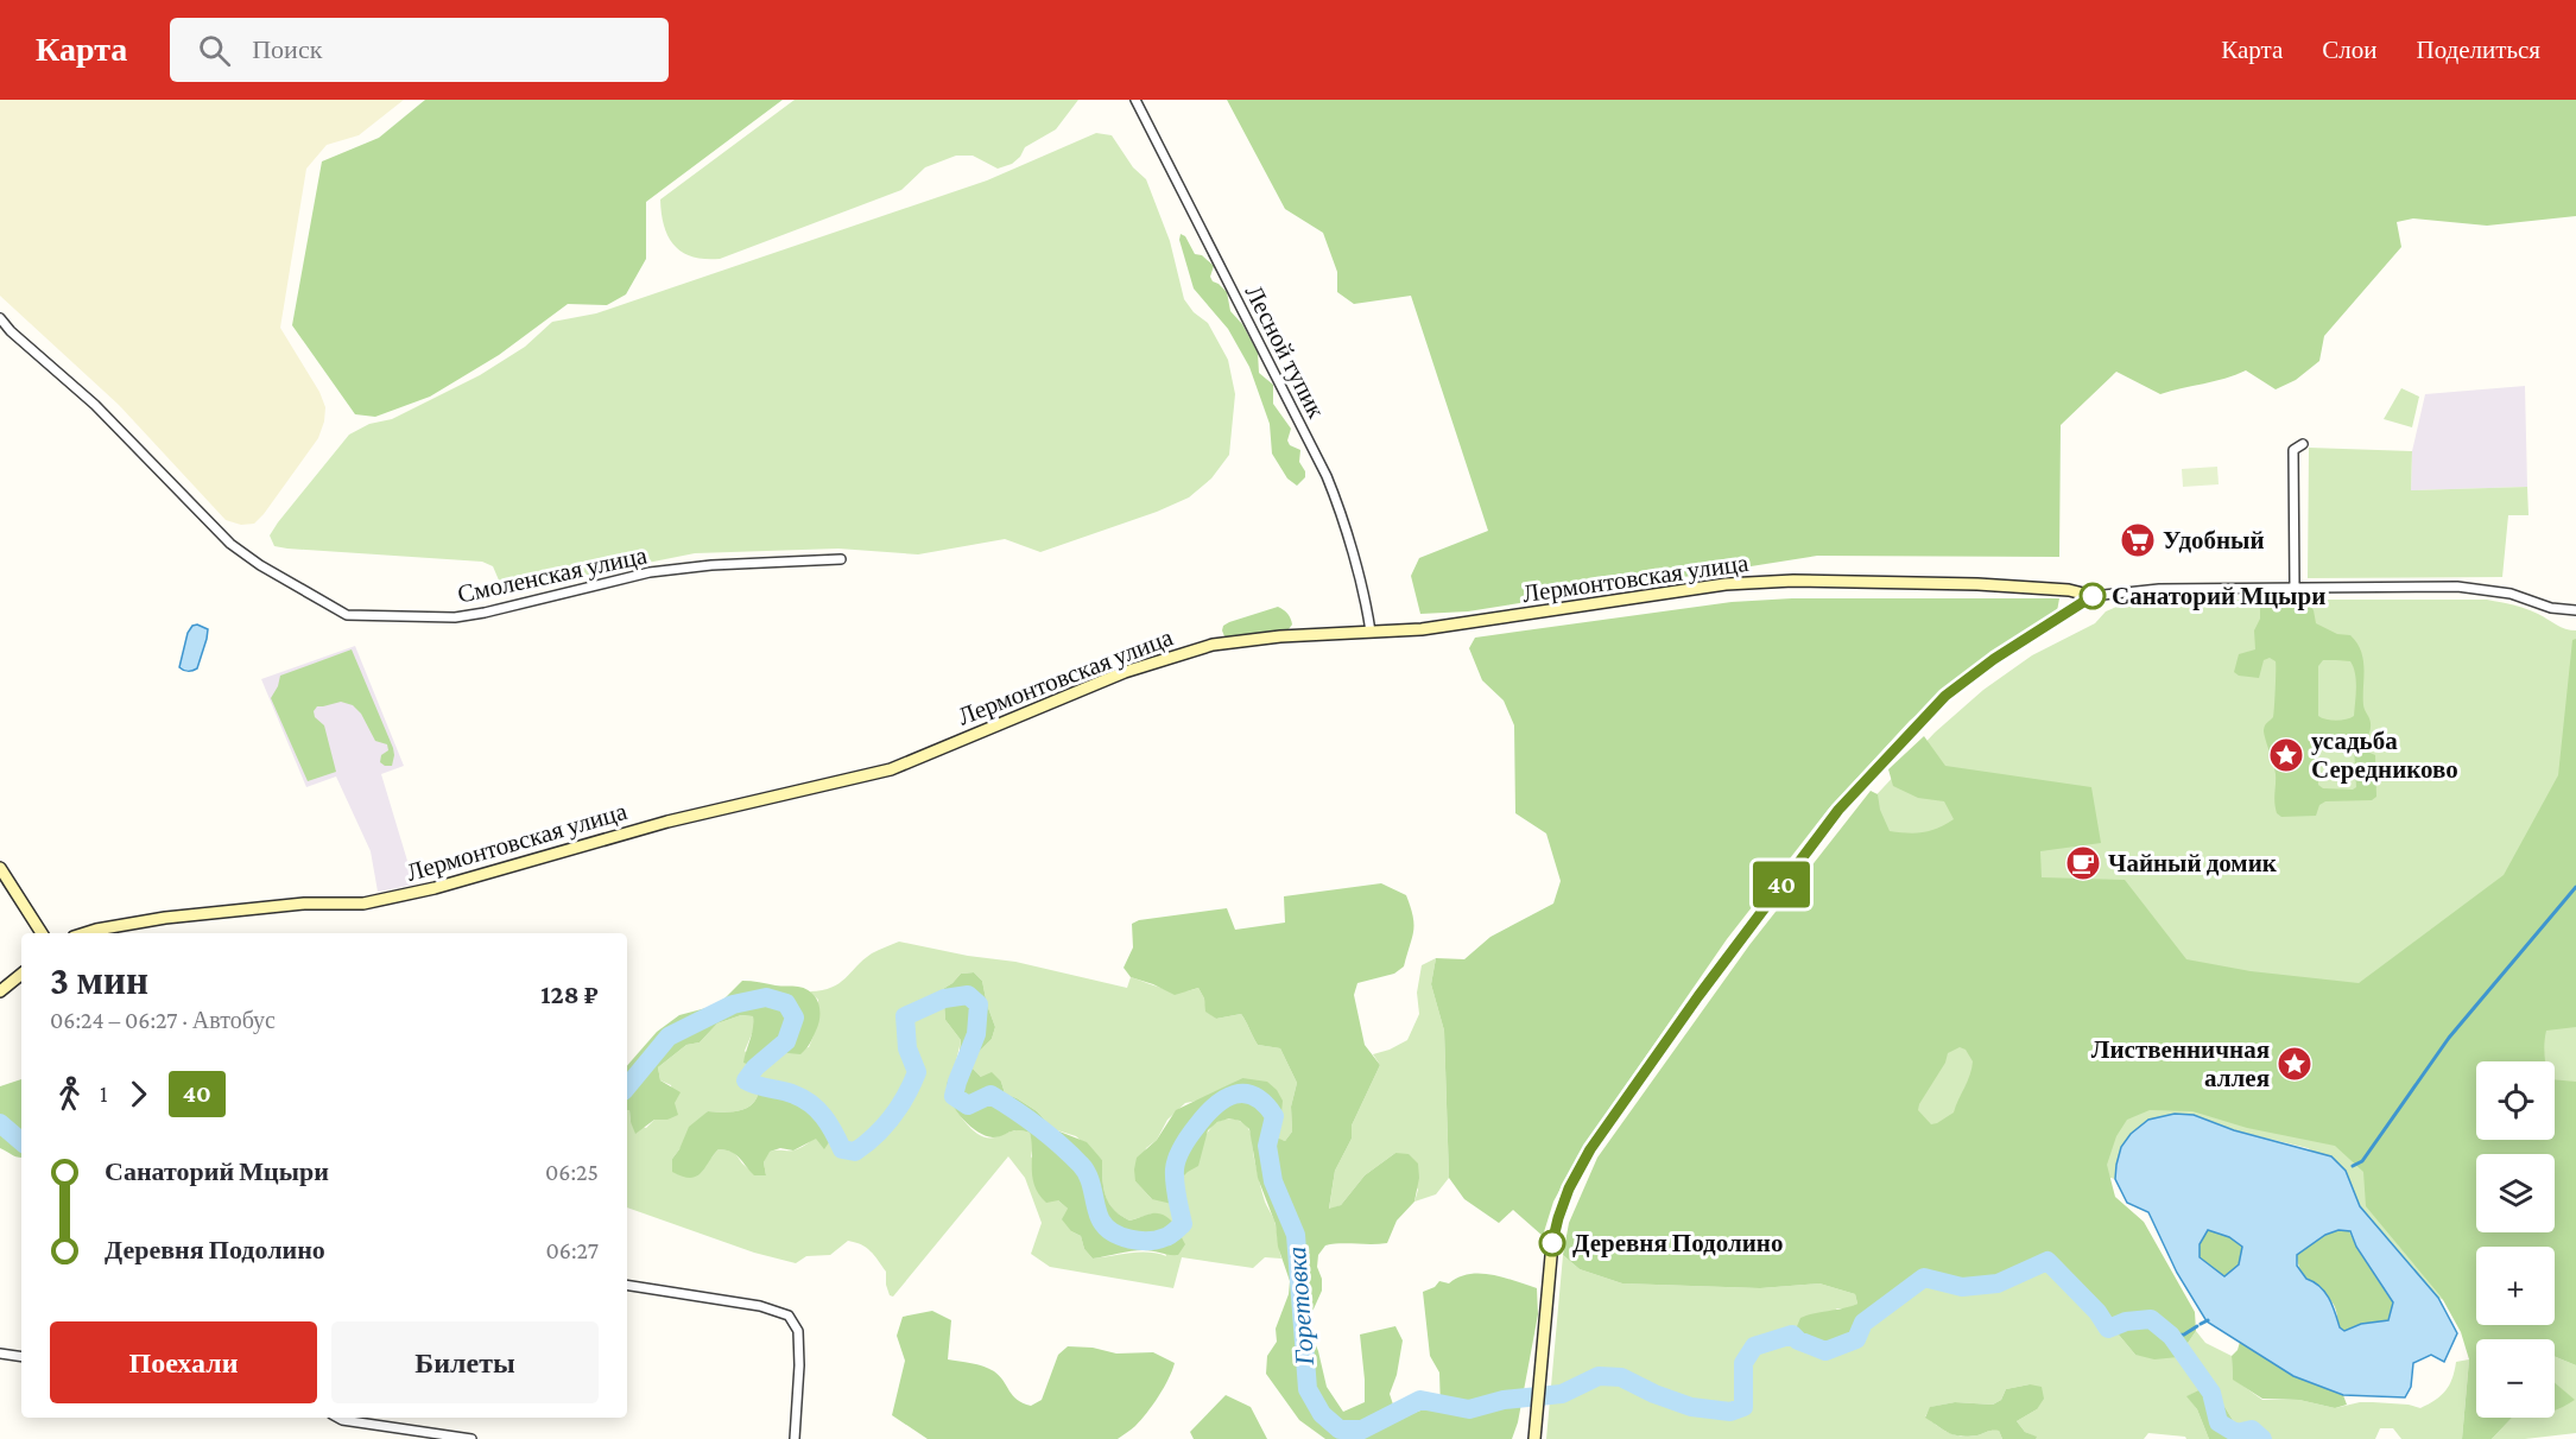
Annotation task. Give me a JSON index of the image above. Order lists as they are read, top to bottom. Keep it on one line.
{"streets":{"street":["Лесной тупик","Смоленская улица","Лермонтовская улица"]},"crossings":[["Лесной тупик","Лермонтовская улица"]],"water":["Горетовка"],"places":{"supermarket":["Удобный"],"other":["Санаторий Мцыри","Деревня Подолино"],"place":["усадьба Середниково","Лиственничная аллея"],"cafe":["Чайный домик"]},"lines":["bus line 40"],"page":{"header":"Карта","search":"Поиск","nav":["Карта","Слои","Поделиться"],"on_map":"40","heading":["3 мин","06:24 – 06:27 · Автобус","128 ₽"],"legs":["1","40"],"map_buttons":["+","−"],"list":[{"name":"Санаторий Мцыри","value":"06:25"},{"name":"Деревня Подолино","value":"06:27"}],"buttons":["Поехали","Билеты"]}}
